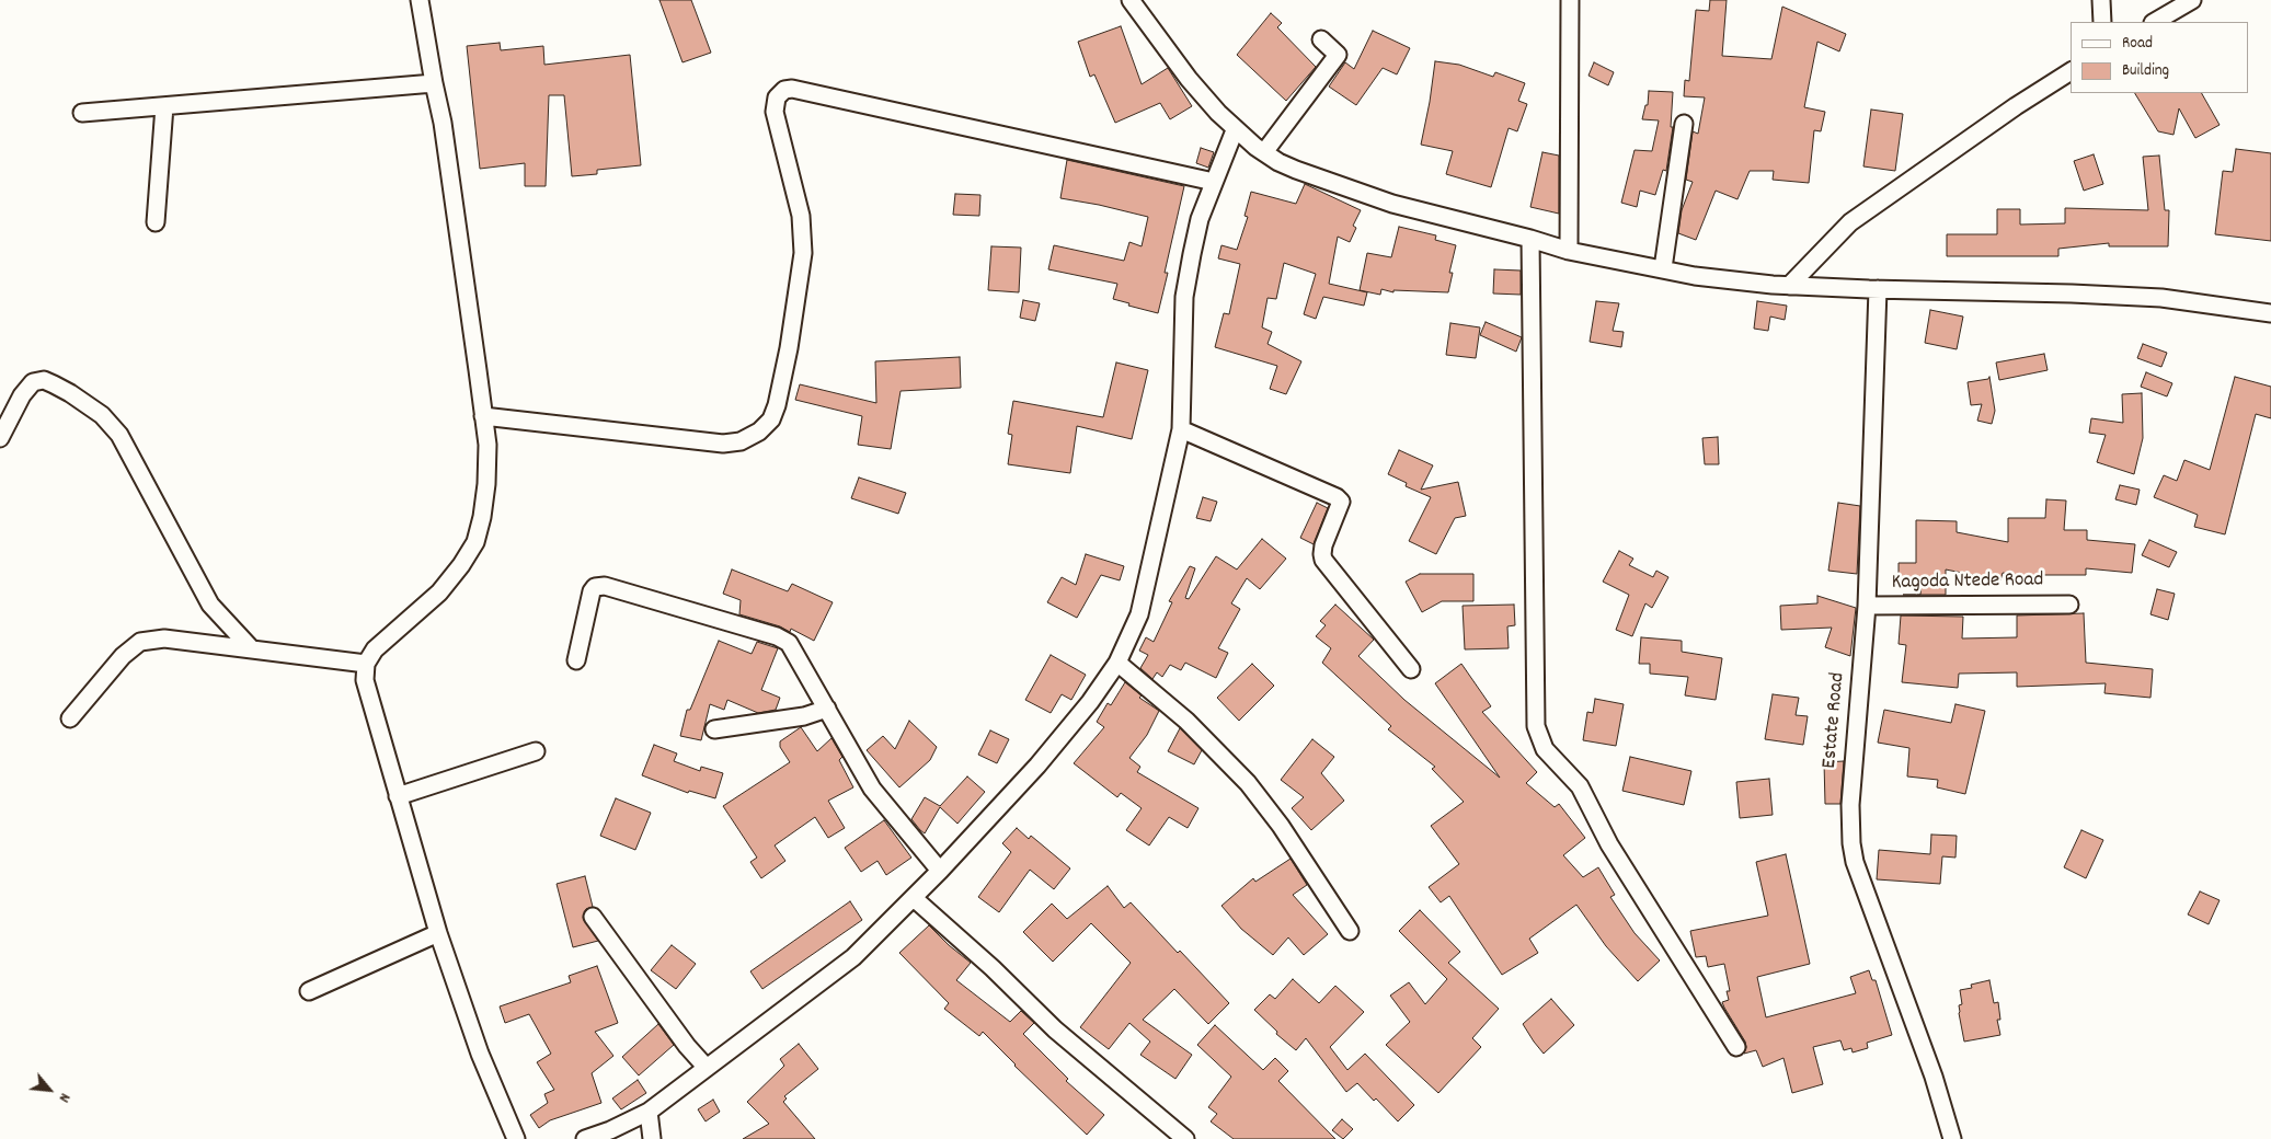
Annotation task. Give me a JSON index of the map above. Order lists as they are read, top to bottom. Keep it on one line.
{"streets":{"street":["Kagoda Ntede Road","Estate Road"]},"crossings":[["Kagoda Ntede Road","Estate Road"]],"legend":["Road","Building"],"north":"bottom right"}
